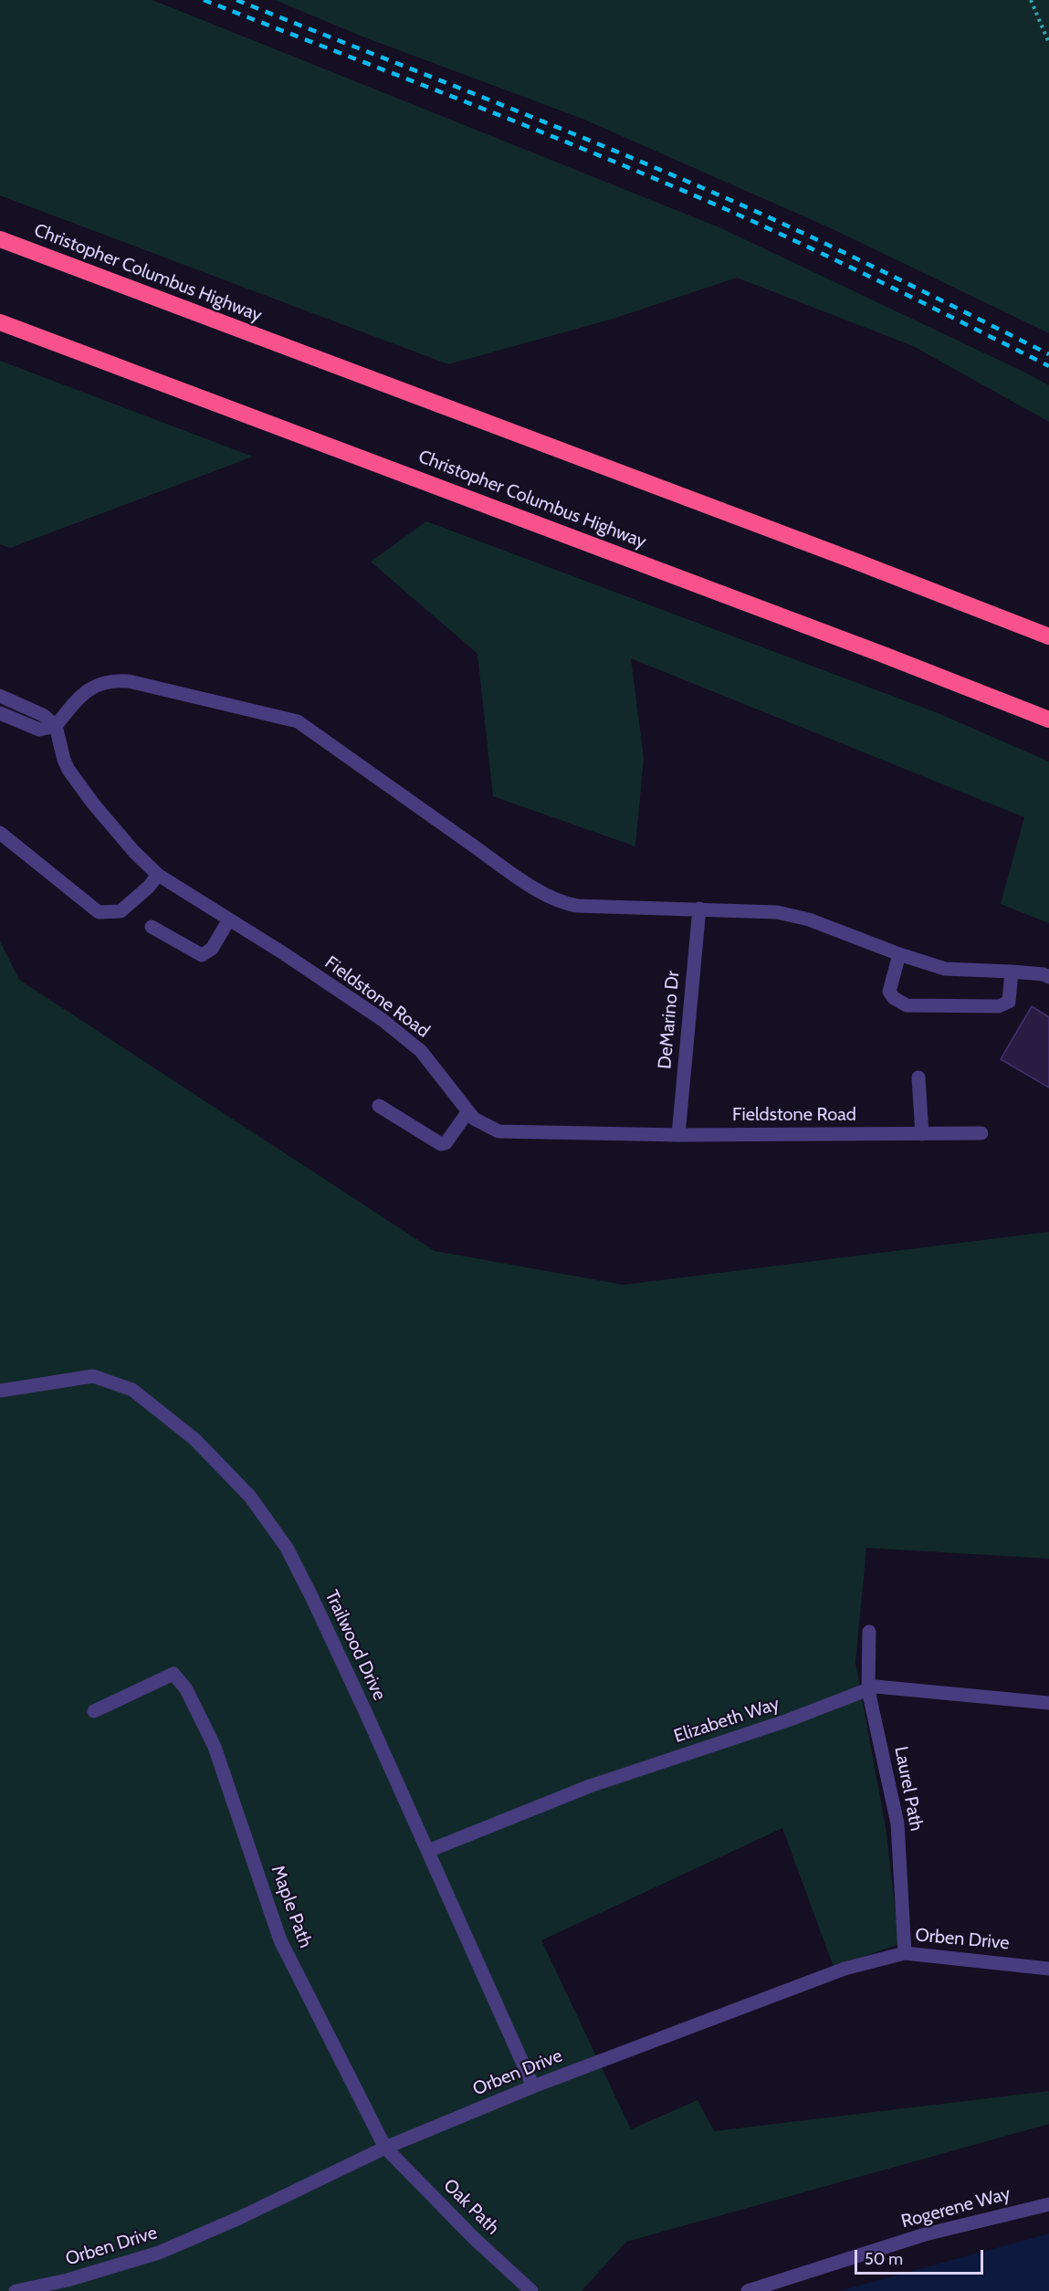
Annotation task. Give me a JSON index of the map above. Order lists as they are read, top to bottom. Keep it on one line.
{"streets":{"highway":["Christopher Columbus Highway"],"street":["Fieldstone Road","DeMarino Dr","Trailwood Drive","Elizabeth Way","Laurel Path","Maple Path","Orben Drive","Oak Path","Rogerene Way"]},"crossings":[["Fieldstone Road","DeMarino Dr"],["Trailwood Drive","Elizabeth Way"],["Trailwood Drive","Orben Drive"],["Elizabeth Way","Laurel Path"],["Laurel Path","Orben Drive"],["Maple Path","Orben Drive"],["Maple Path","Oak Path"],["Orben Drive","Oak Path"]],"scale_bar":"50 m"}
